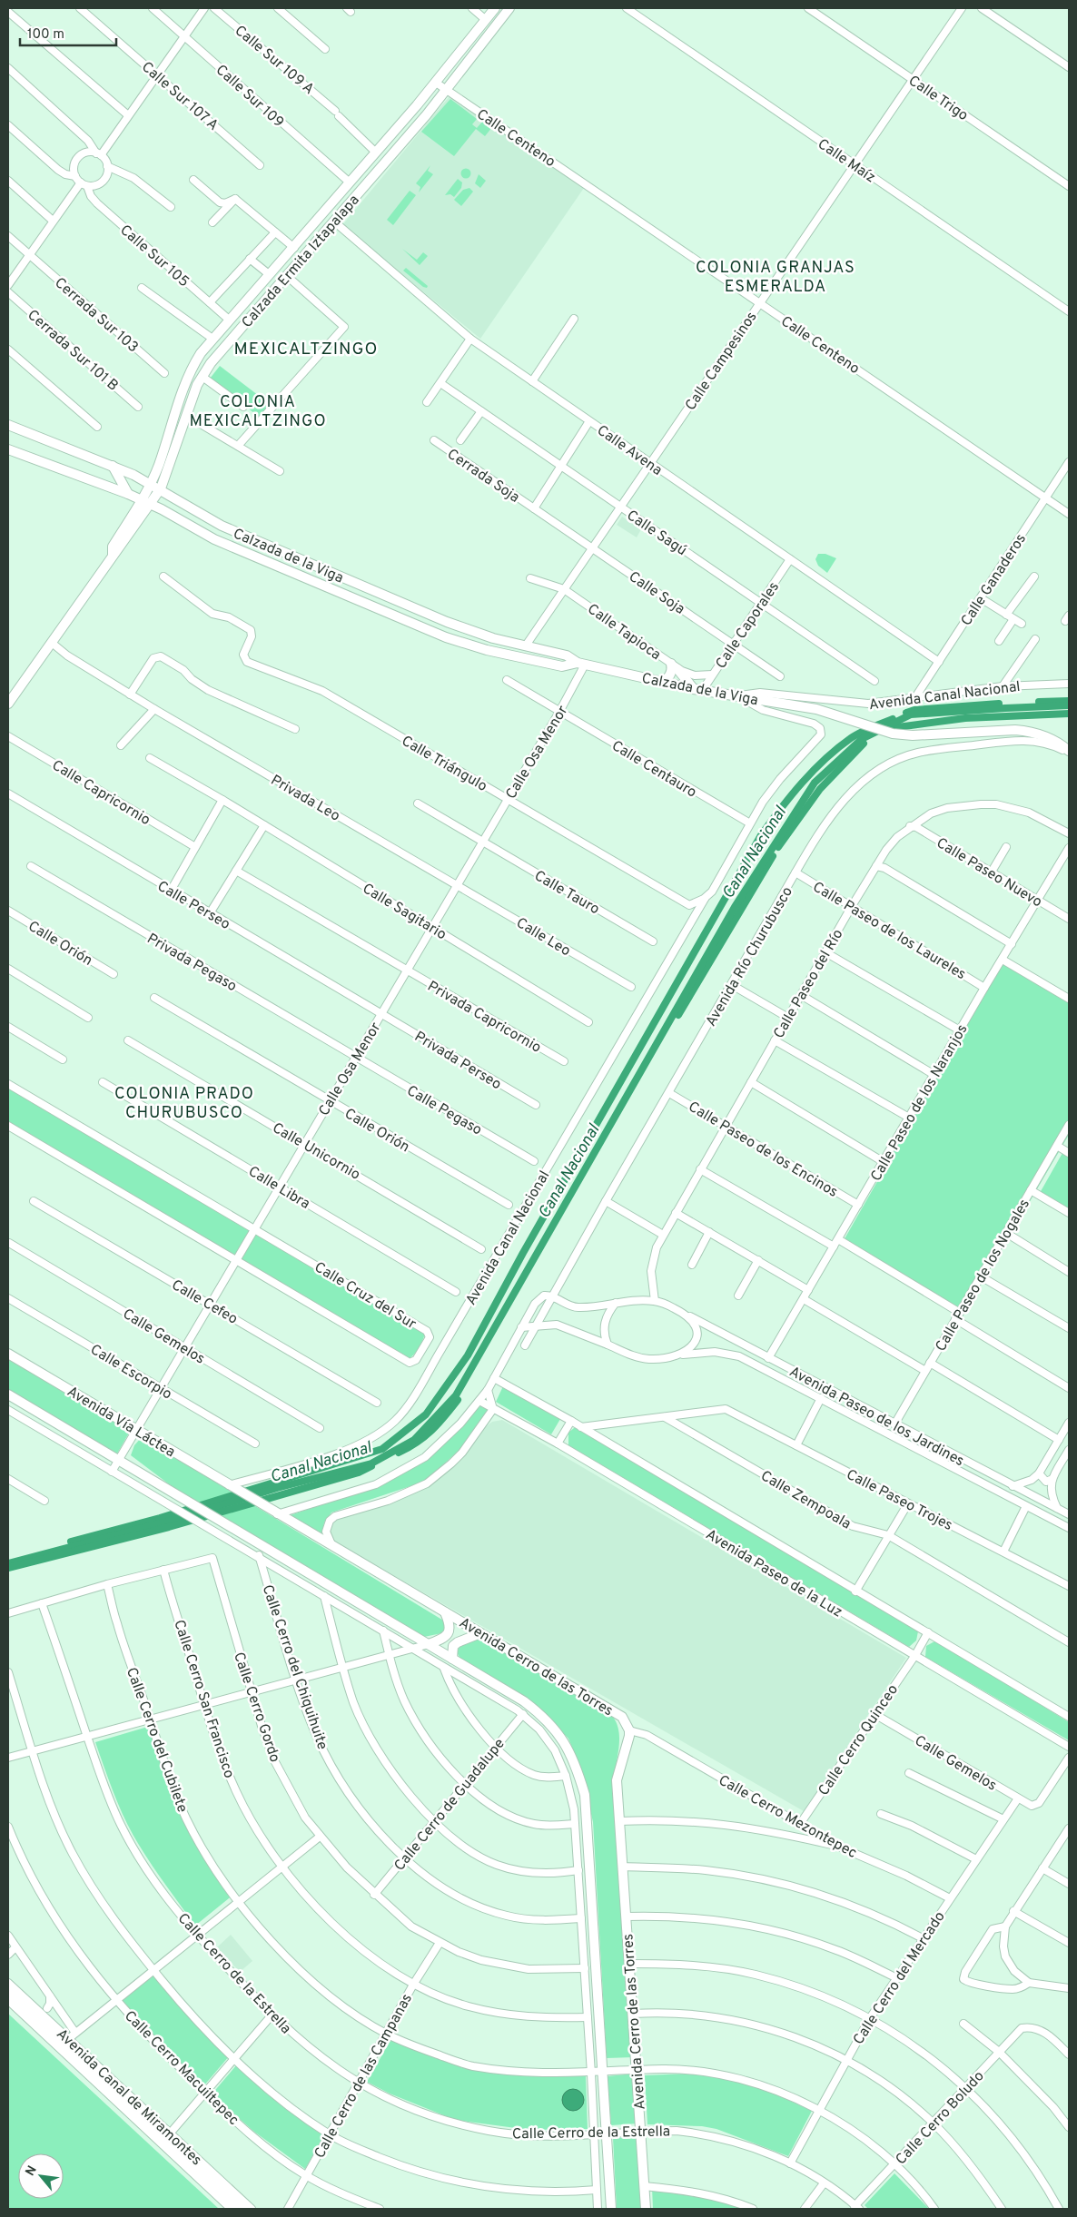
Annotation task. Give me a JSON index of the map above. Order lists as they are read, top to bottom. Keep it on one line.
{"streets":{"main road":["Calzada Ermita Iztapalapa","Calzada de la Viga","Avenida Vía Láctea","Avenida Cerro de las Torres","Avenida Canal de Miramontes"],"street":["Calle Sur 109 A","Calle Sur 107 A","Calle Sur 109","Calle Trigo","Calle Centeno","Calle Maíz","Calle Sur 105","Cerrada Sur 103","Cerrada Sur 101 B","Calle Campesinos","Calle Avena","Cerrada Soja","Calle Sagú","Calle Ganaderos","Calle Soja","Calle Caporales","Calle Tapioca","Avenida Canal Nacional","Calle Osa Menor","Calle Triángulo","Calle Centauro","Calle Capricornio","Privada Leo","Calle Paseo Nuevo","Calle Tauro","Calle Perseo","Calle Sagitario","Calle Paseo de los Laureles","Calle Leo","Calle Orión","Avenida Río Churubusco","Privada Pegaso","Calle Paseo del Río","Privada Capricornio","Privada Perseo","Calle Paseo de los Naranjos","Calle Pegaso","Calle Paseo de los Encinos","Calle Unicornio","Calle Libra","Calle Paseo de los Nogales","Calle Cruz del Sur","Calle Cefeo","Calle Gemelos","Calle Escorpio","Avenida Paseo de los Jardines","Calle Zempoala","Calle Paseo Trojes","Avenida Paseo de la Luz","Calle Cerro del Chiquihuite","Calle Cerro San Francisco","Calle Cerro Gordo","Calle Cerro del Cubilete","Calle Cerro Quinceo","Calle Cerro de Guadalupe","Calle Cerro Mezontepec","Calle Cerro de la Estrella","Calle Cerro del Mercado","Calle Cerro Macuiltepec","Calle Cerro de las Campanas","Calle Cerro Boludo"]},"crossings":[["Calle Sur 109 A","Calzada Ermita Iztapalapa"],["Calle Sur 109","Calzada Ermita Iztapalapa"],["Calle Trigo","Calle Campesinos"],["Calle Centeno","Calzada Ermita Iztapalapa"],["Calle Centeno","Calle Campesinos"],["Calle Centeno","Calle Ganaderos"],["Calle Maíz","Calle Campesinos"],["Calle Sur 105","Calzada Ermita Iztapalapa"],["Calzada Ermita Iztapalapa","Calle Avena"],["Calzada Ermita Iztapalapa","Calzada de la Viga"],["Calzada Ermita Iztapalapa","Privada Leo"],["Calle Campesinos","Calle Avena"],["Calle Campesinos","Calle Sagú"],["Calle Campesinos","Calzada de la Viga"],["Calle Campesinos","Calle Soja"],["Calle Campesinos","Calle Tapioca"],["Calle Avena","Calle Ganaderos"],["Calle Avena","Calle Caporales"],["Cerrada Soja","Calle Soja"],["Calle Sagú","Calle Caporales"],["Calzada de la Viga","Calle Caporales"],["Calzada de la Viga","Avenida Canal Nacional"],["Calzada de la Viga","Calle Osa Menor"],["Calzada de la Viga","Avenida Río Churubusco"],["Calle Ganaderos","Avenida Canal Nacional"],["Calle Soja","Calle Caporales"],["Calle Caporales","Calle Tapioca"],["Avenida Canal Nacional","Calle Triángulo"],["Avenida Canal Nacional","Calle Centauro"],["Avenida Canal Nacional","Avenida Vía Láctea"],["Avenida Canal Nacional","Avenida Cerro de las Torres"],["Calle Osa Menor","Calle Triángulo"],["Calle Osa Menor","Calle Centauro"],["Calle Osa Menor","Privada Leo"],["Calle Osa Menor","Calle Tauro"],["Calle Osa Menor","Calle Perseo"],["Calle Osa Menor","Calle Sagitario"],["Calle Osa Menor","Calle Leo"],["Calle Osa Menor","Calle Orión"],["Calle Osa Menor","Privada Pegaso"],["Calle Osa Menor","Privada Capricornio"],["Calle Osa Menor","Privada Perseo"],["Calle Osa Menor","Calle Pegaso"],["Calle Osa Menor","Calle Unicornio"],["Calle Osa Menor","Calle Libra"],["Calle Osa Menor","Calle Cruz del Sur"],["Calle Osa Menor","Calle Cefeo"],["Calle Osa Menor","Calle Gemelos"],["Calle Osa Menor","Calle Escorpio"],["Calle Osa Menor","Avenida Vía Láctea"],["Privada Leo","Calle Leo"],["Calle Paseo Nuevo","Calle Paseo del Río"],["Calle Paseo Nuevo","Calle Paseo de los Naranjos"],["Calle Perseo","Privada Perseo"],["Calle Paseo de los Laureles","Avenida Río Churubusco"],["Calle Paseo de los Laureles","Calle Paseo del Río"],["Calle Paseo de los Laureles","Calle Paseo de los Naranjos"],["Avenida Río Churubusco","Calle Paseo de los Encinos"],["Privada Pegaso","Calle Pegaso"],["Calle Paseo del Río","Calle Paseo de los Encinos"],["Calle Paseo del Río","Avenida Paseo de los Jardines"],["Calle Paseo de los Naranjos","Calle Paseo de los Encinos"],["Calle Paseo de los Naranjos","Avenida Paseo de los Jardines"],["Calle Paseo de los Nogales","Avenida Paseo de los Jardines"],["Calle Gemelos","Calle Cerro Quinceo"],["Calle Gemelos","Calle Cerro del Mercado"],["Avenida Vía Láctea","Avenida Cerro de las Torres"],["Calle Zempoala","Calle Paseo Trojes"],["Avenida Paseo de la Luz","Calle Cerro Quinceo"],["Avenida Cerro de las Torres","Calle Cerro del Cubilete"],["Avenida Cerro de las Torres","Calle Cerro Mezontepec"],["Avenida Cerro de las Torres","Calle Cerro de la Estrella"],["Calle Cerro del Chiquihuite","Calle Cerro de Guadalupe"],["Calle Cerro San Francisco","Calle Cerro Gordo"],["Calle Cerro San Francisco","Calle Cerro de las Campanas"],["Calle Cerro Gordo","Calle Cerro de Guadalupe"],["Calle Cerro Gordo","Calle Cerro de las Campanas"],["Calle Cerro del Cubilete","Calle Cerro del Mercado"],["Calle Cerro del Cubilete","Calle Cerro de las Campanas"],["Calle Cerro del Cubilete","Calle Cerro Boludo"],["Calle Cerro Quinceo","Calle Cerro Mezontepec"],["Calle Cerro Mezontepec","Calle Cerro del Mercado"],["Calle Cerro de la Estrella","Calle Cerro del Mercado"],["Calle Cerro de la Estrella","Calle Cerro de las Campanas"],["Calle Cerro de la Estrella","Calle Cerro Boludo"],["Calle Cerro Macuiltepec","Calle Cerro de las Campanas"]],"districts":["COLONIA GRANJAS ESMERALDA","MEXICALTZINGO","COLONIA MEXICALTZINGO","COLONIA PRADO CHURUBUSCO"],"water":["Canal Nacional"],"scale_bar":"100 m","north":"top left"}
